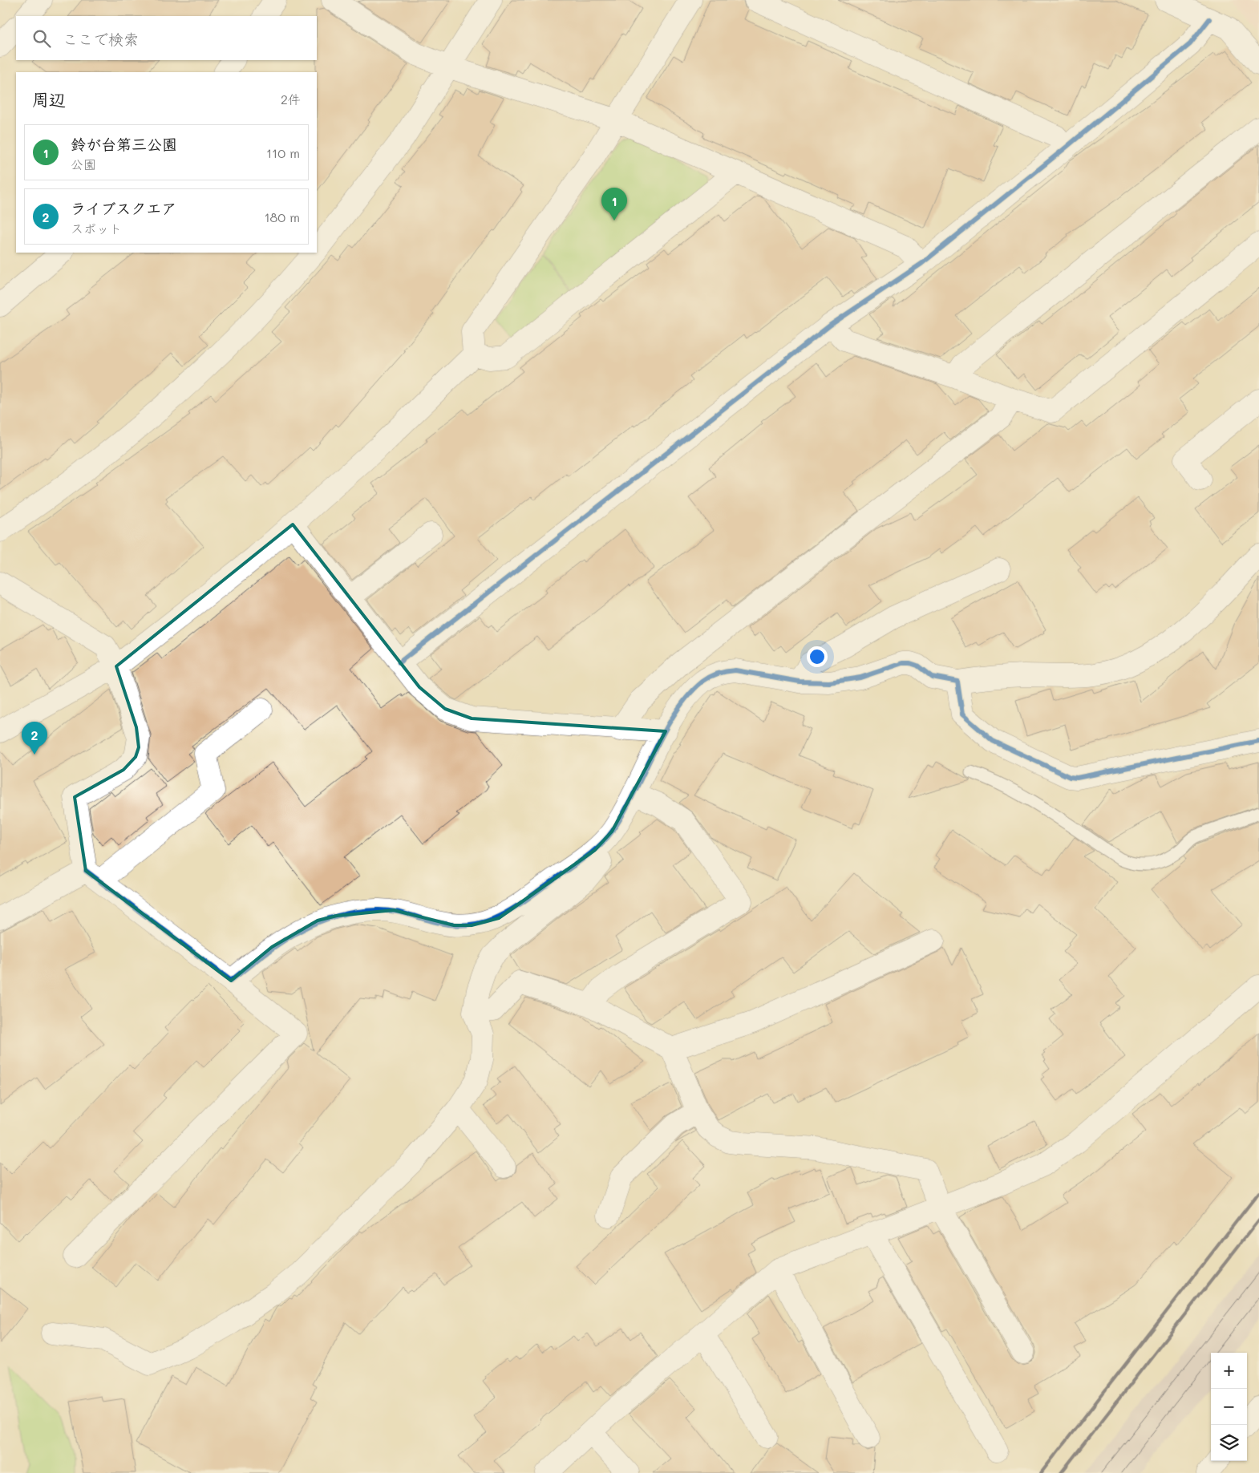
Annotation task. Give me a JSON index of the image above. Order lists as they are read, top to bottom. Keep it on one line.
{"page":{"search":"ここで検索","heading":["周辺","2件"],"list":[{"mark":"1","name":"鈴が台第三公園","note":"公園","value":"110 m"},{"mark":"2","name":"ライブスクエア","note":"スポット","value":"180 m"}],"pins":["1","2"],"map_buttons":["+","−"]}}
